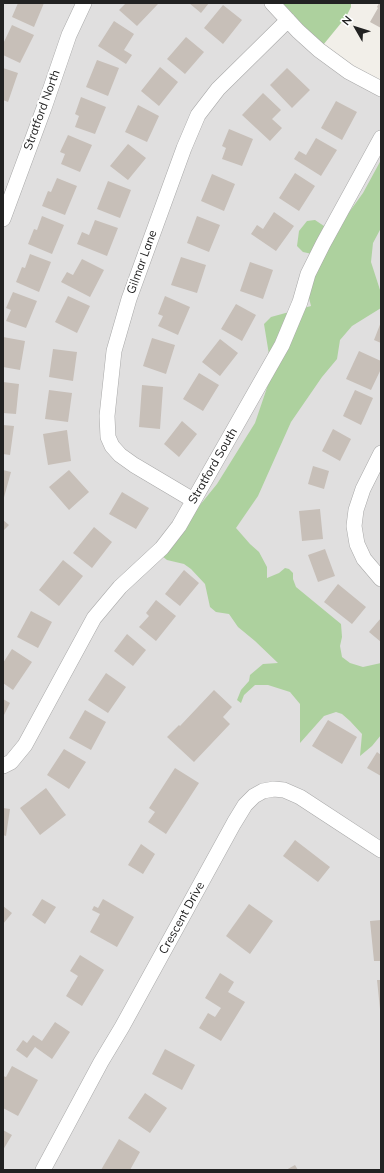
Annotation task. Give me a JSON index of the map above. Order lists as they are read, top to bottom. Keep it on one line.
{"streets":{"street":["Stratford North","Gilmar Lane","Stratford South","Crescent Drive"]},"crossings":[["Gilmar Lane","Stratford South"]],"north":"top left"}
